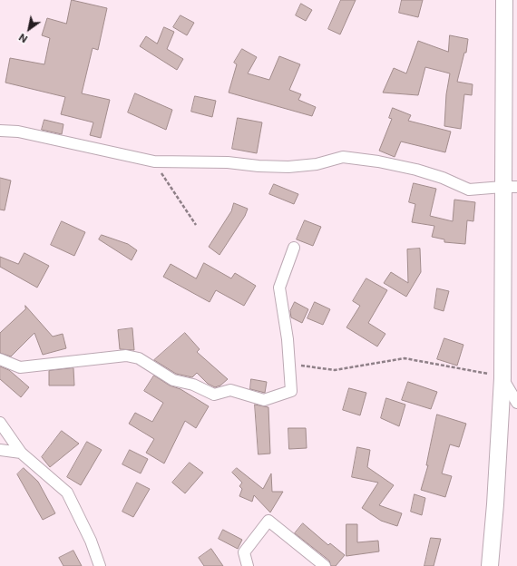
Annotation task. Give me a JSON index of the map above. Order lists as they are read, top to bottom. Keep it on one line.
{"north":"bottom left"}
